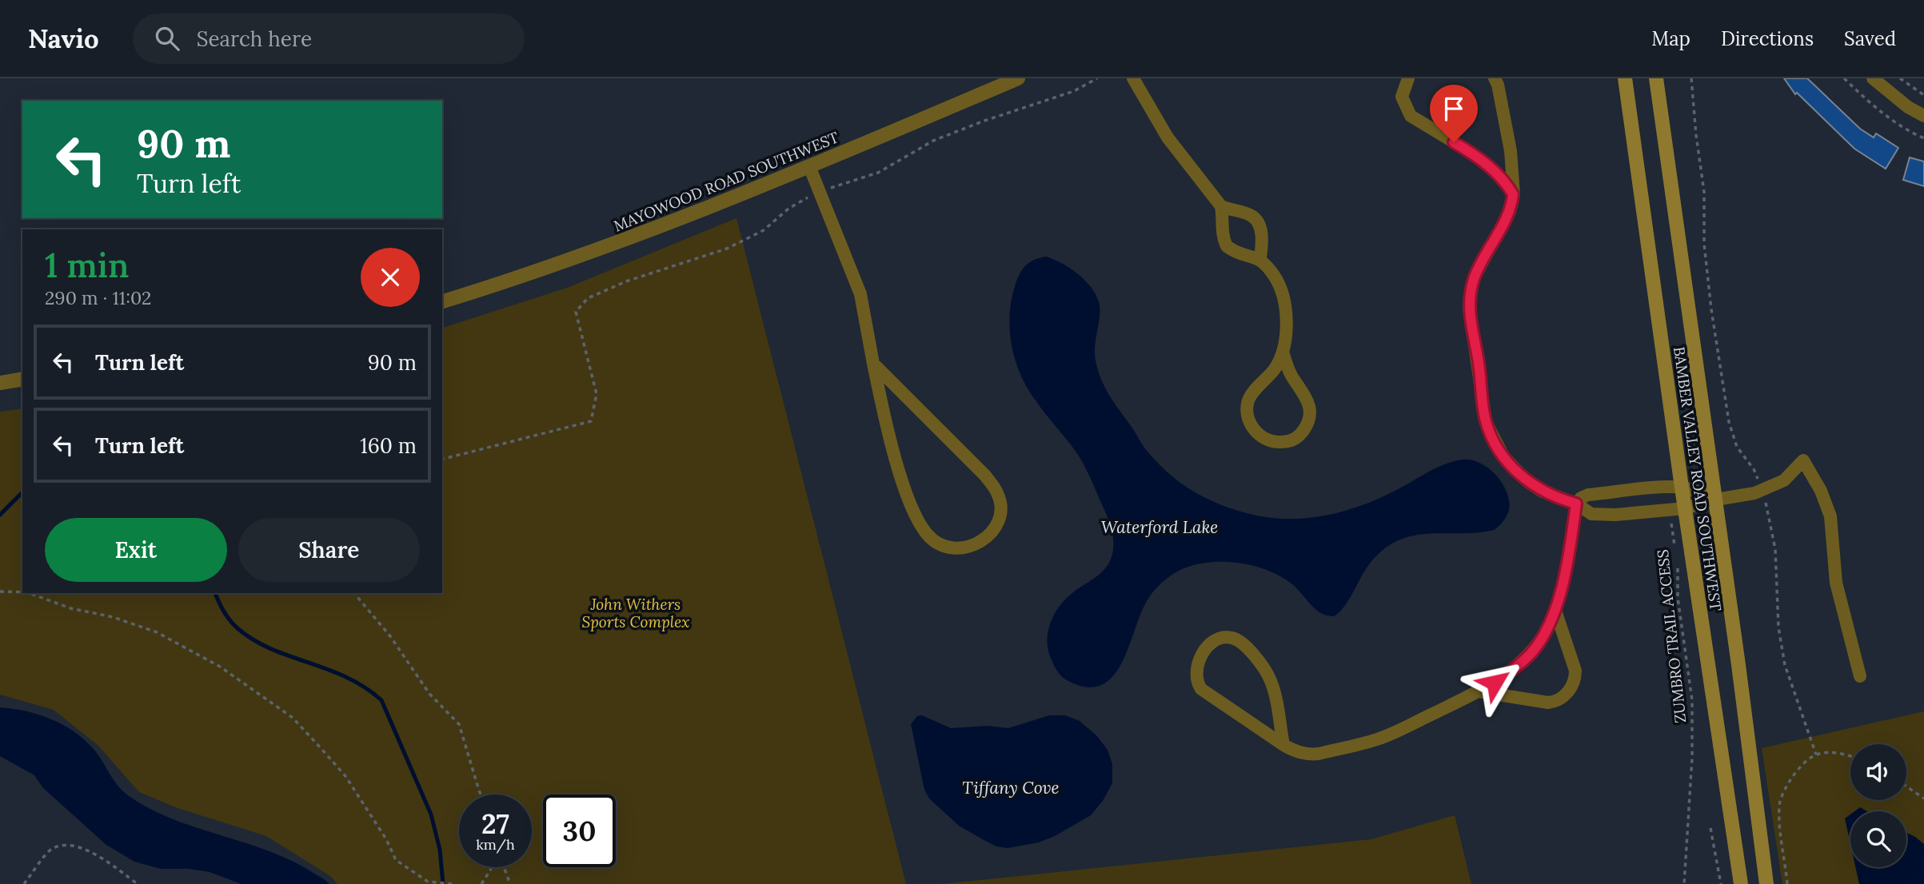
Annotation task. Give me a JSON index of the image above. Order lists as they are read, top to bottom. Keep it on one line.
{"streets":{"main road":["BAMBER VALLEY ROAD SOUTHWEST"],"street":["MAYOWOOD ROAD SOUTHWEST"],"path":["ZUMBRO TRAIL ACCESS"]},"water":["Waterford Lake","Tiffany Cove"],"parks":["John Withers Sports Complex"],"page":{"header":"Navio","search":"Search here","nav":["Map","Directions","Saved"],"turn":["90 m","Turn left"],"heading":["1 min","290 m · 11:02"],"list":[{"name":"Turn left","value":"90 m"},{"name":"Turn left","value":"160 m"}],"buttons":["Exit","Share"],"speed":"27 km/h","limit":"30"}}
